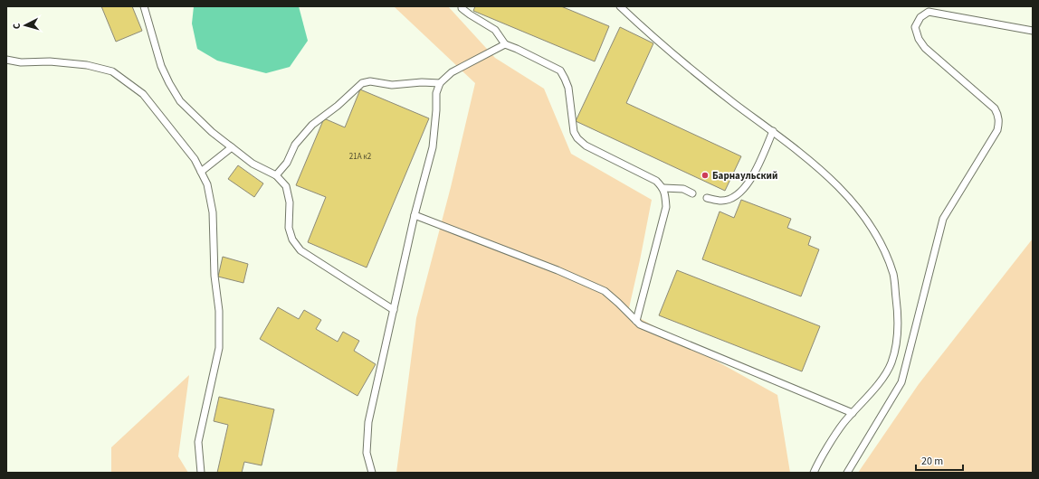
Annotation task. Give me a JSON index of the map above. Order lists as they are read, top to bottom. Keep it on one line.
{"places":["Барнаульский"],"house_numbers":["21А к2"],"scale_bar":"20 m","north":"left"}
